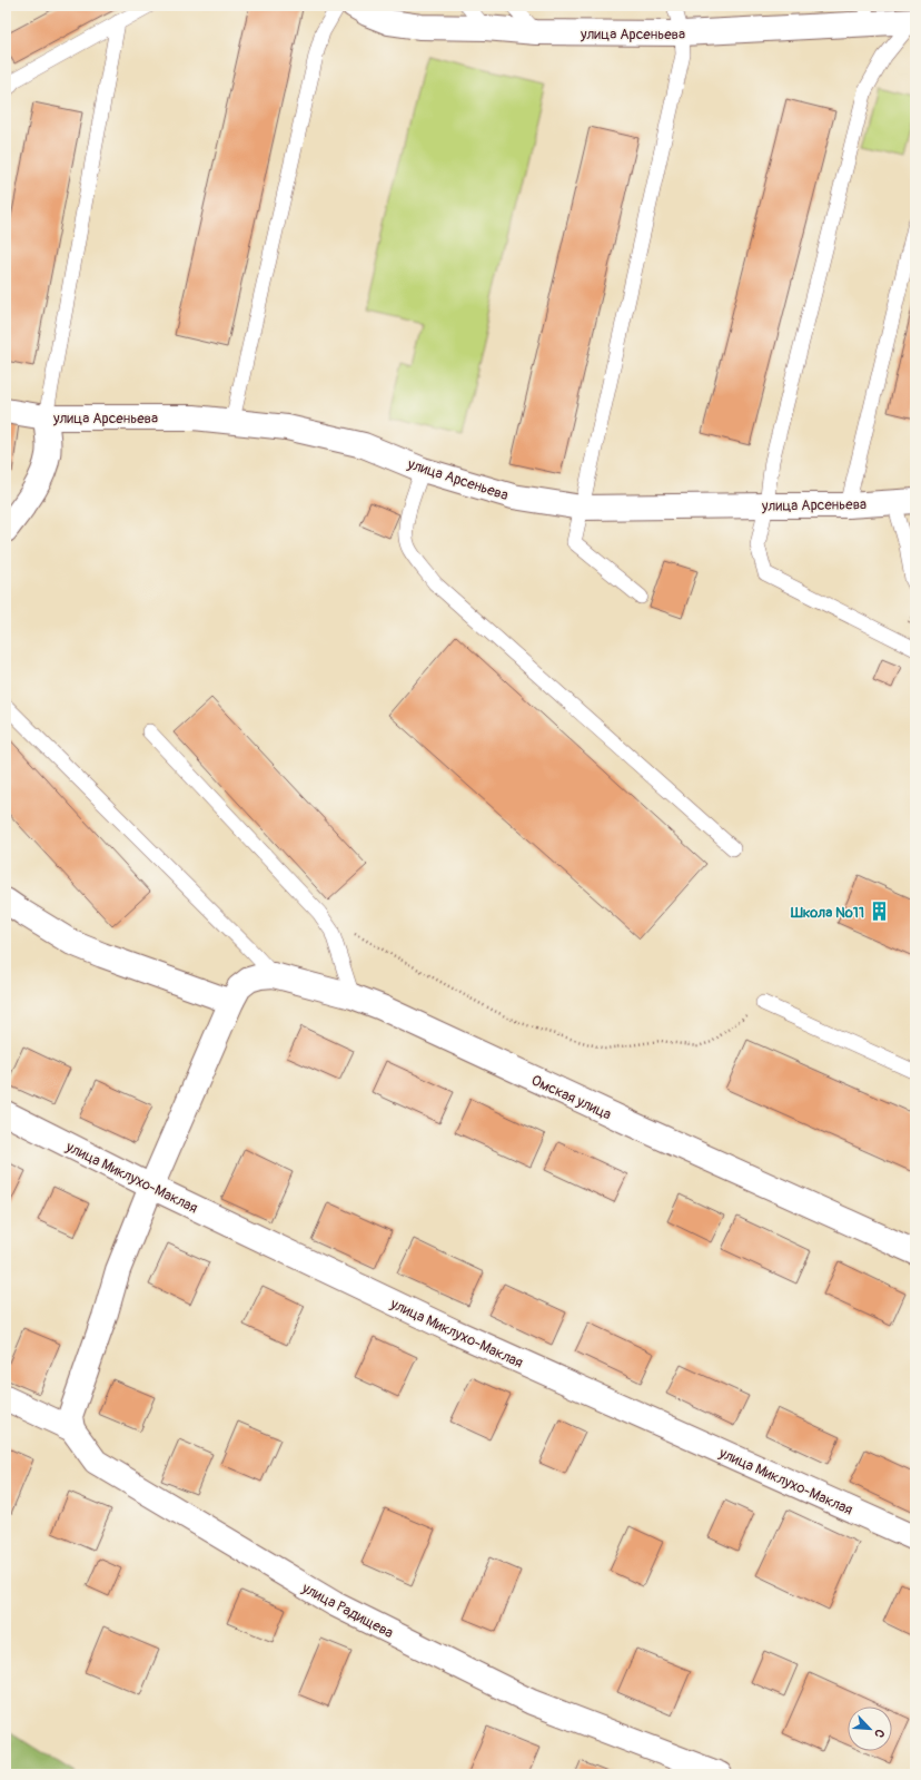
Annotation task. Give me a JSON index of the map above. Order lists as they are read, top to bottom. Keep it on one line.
{"streets":{"street":["улица Арсеньева","Омская улица","улица Миклухо-Маклая","улица Радищева"]},"crossings":[["Омская улица","улица Миклухо-Маклая"],["Омская улица","улица Радищева"]],"places":{"building":["Школа №11"]},"north":"bottom right"}
